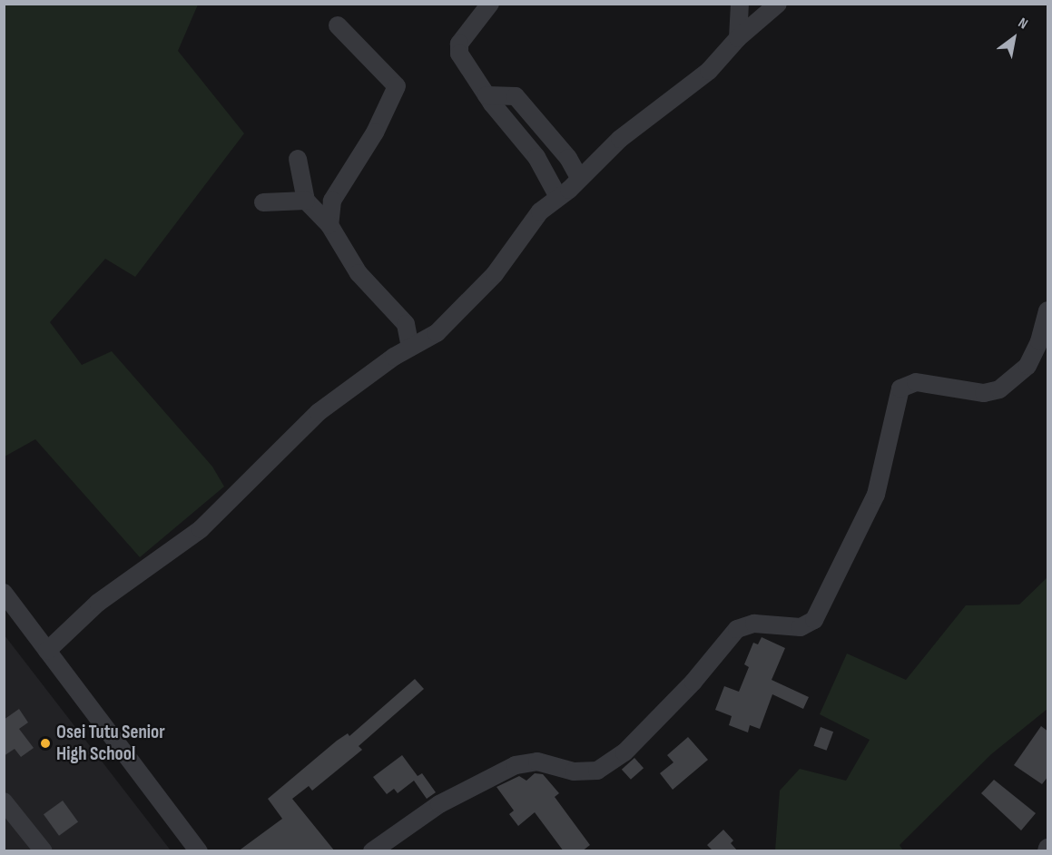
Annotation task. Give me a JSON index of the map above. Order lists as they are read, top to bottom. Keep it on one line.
{"places":["Osei Tutu Senior High School"],"north":"top right"}
